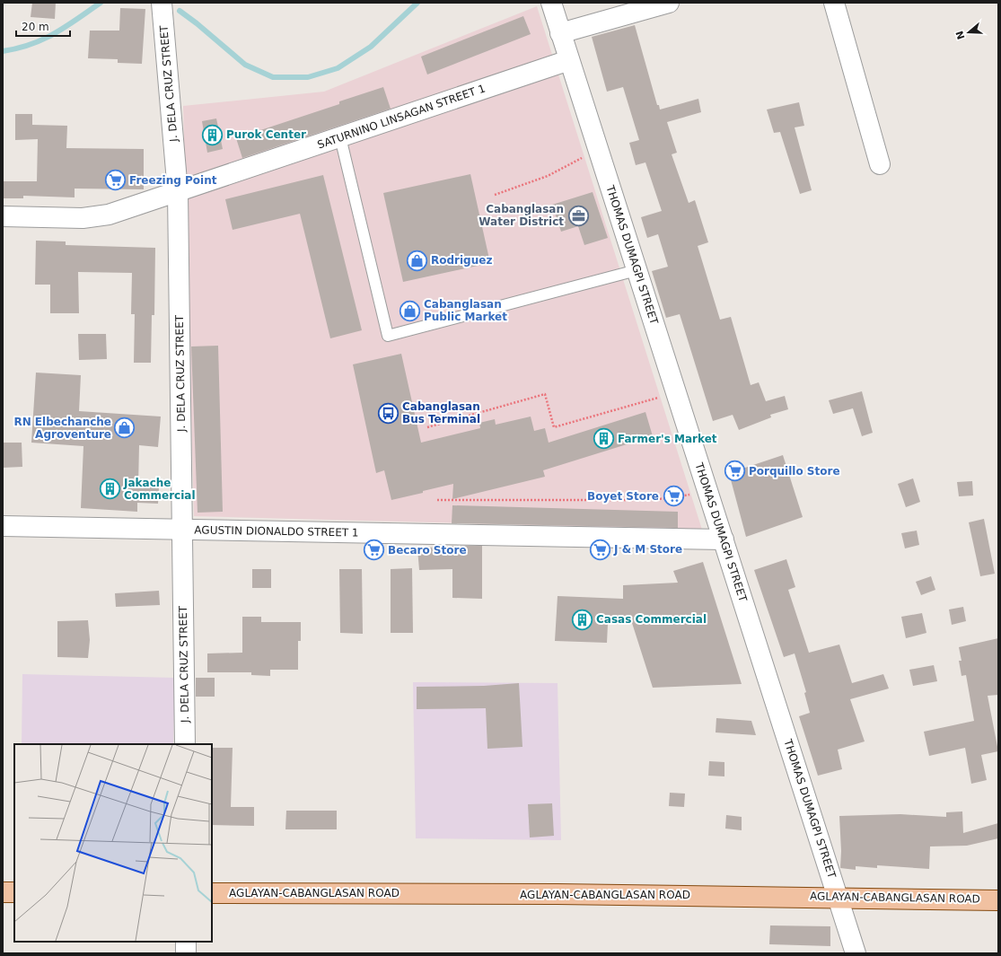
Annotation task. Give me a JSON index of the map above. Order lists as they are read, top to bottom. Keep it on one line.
{"streets":{"main road":["AGLAYAN-CABANGLASAN ROAD"],"street":["J. DELA CRUZ STREET","SATURNINO LINSAGAN STREET 1","THOMAS DUMAGPI STREET","AGUSTIN DIONALDO STREET 1"]},"crossings":[["J. DELA CRUZ STREET","SATURNINO LINSAGAN STREET 1"],["J. DELA CRUZ STREET","AGUSTIN DIONALDO STREET 1"],["SATURNINO LINSAGAN STREET 1","THOMAS DUMAGPI STREET"],["THOMAS DUMAGPI STREET","AGUSTIN DIONALDO STREET 1"],["THOMAS DUMAGPI STREET","AGLAYAN-CABANGLASAN ROAD"]],"places":{"building":["Purok Center","Farmer's Market","Jakache Commercial","Casas Commercial"],"supermarket":["Freezing Point","Porquillo Store","Boyet Store","J & M Store","Becaro Store"],"office":["Cabanglasan Water District"],"shop":["Rodriguez","Cabanglasan Public Market","RN Elbechanche Agroventure"],"bus stop":["Cabanglasan Bus Terminal"]},"scale_bar":"20 m","north":"left"}
